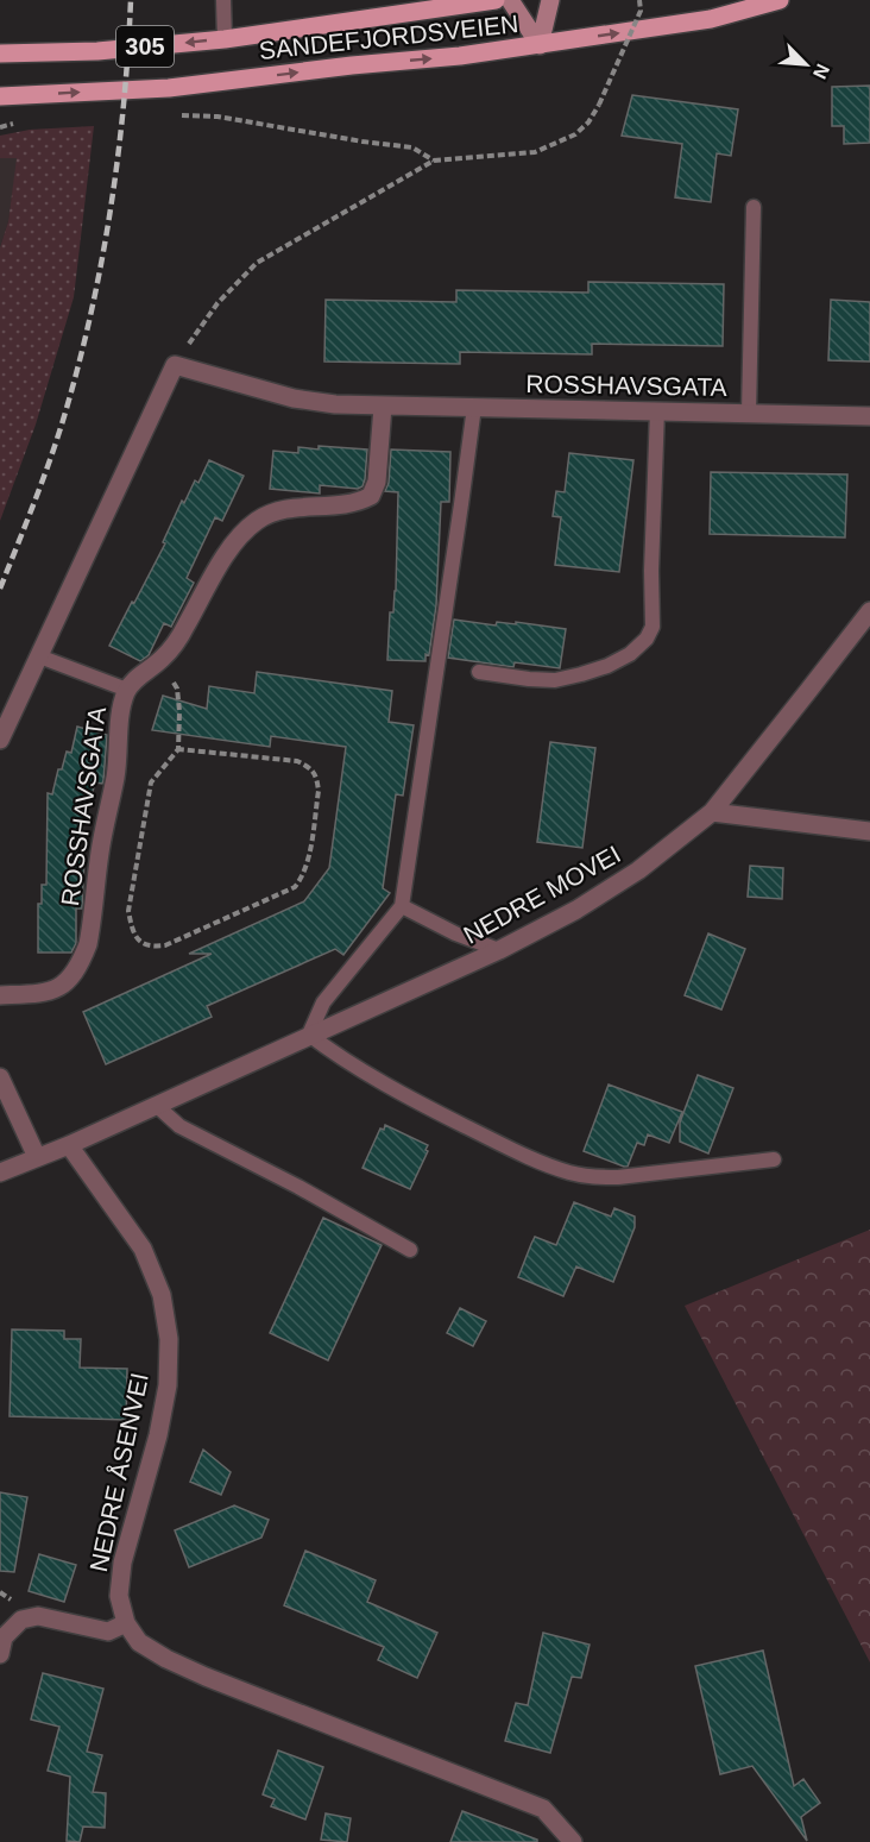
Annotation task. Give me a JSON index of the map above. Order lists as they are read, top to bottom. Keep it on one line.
{"streets":{"main road":["SANDEFJORDSVEIEN","305"],"street":["ROSSHAVSGATA","NEDRE MOVEI","NEDRE ÅSENVEI"]},"crossings":[["NEDRE MOVEI","NEDRE ÅSENVEI"]],"north":"bottom right"}
